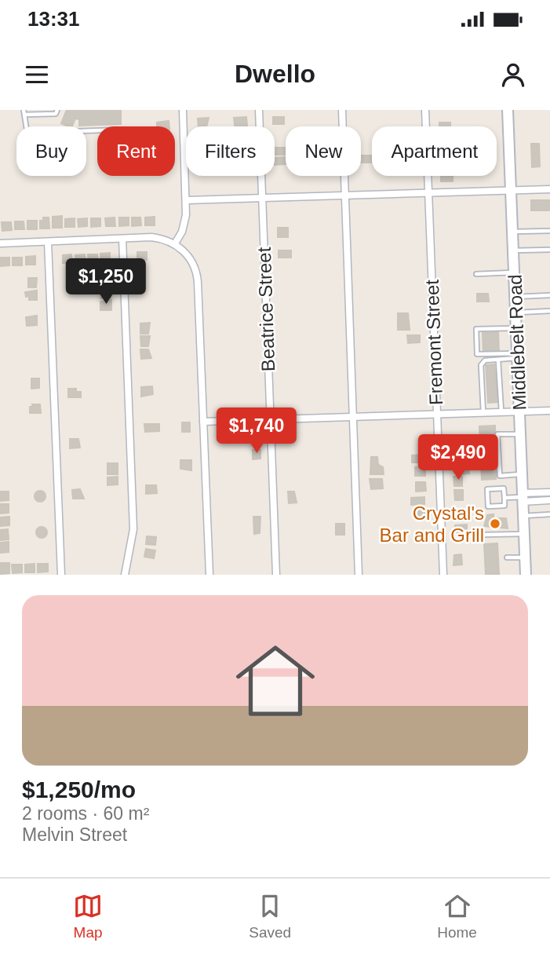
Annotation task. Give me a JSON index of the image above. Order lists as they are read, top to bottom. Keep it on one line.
{"streets":{"main road":["Middlebelt Road"],"street":["Beatrice Street","Fremont Street"]},"places":["Crystal's Bar and Grill"],"page":{"status":"13:31","header":"Dwello","chip":["Buy","Rent","Filters","New","Apartment"],"price":["$1,250","$1,740","$2,490"],"list":[{"name":"$1,250/mo","note":"2 rooms · 60 m² · Melvin Street"}],"tabs":["Map","Saved","Home"]}}
